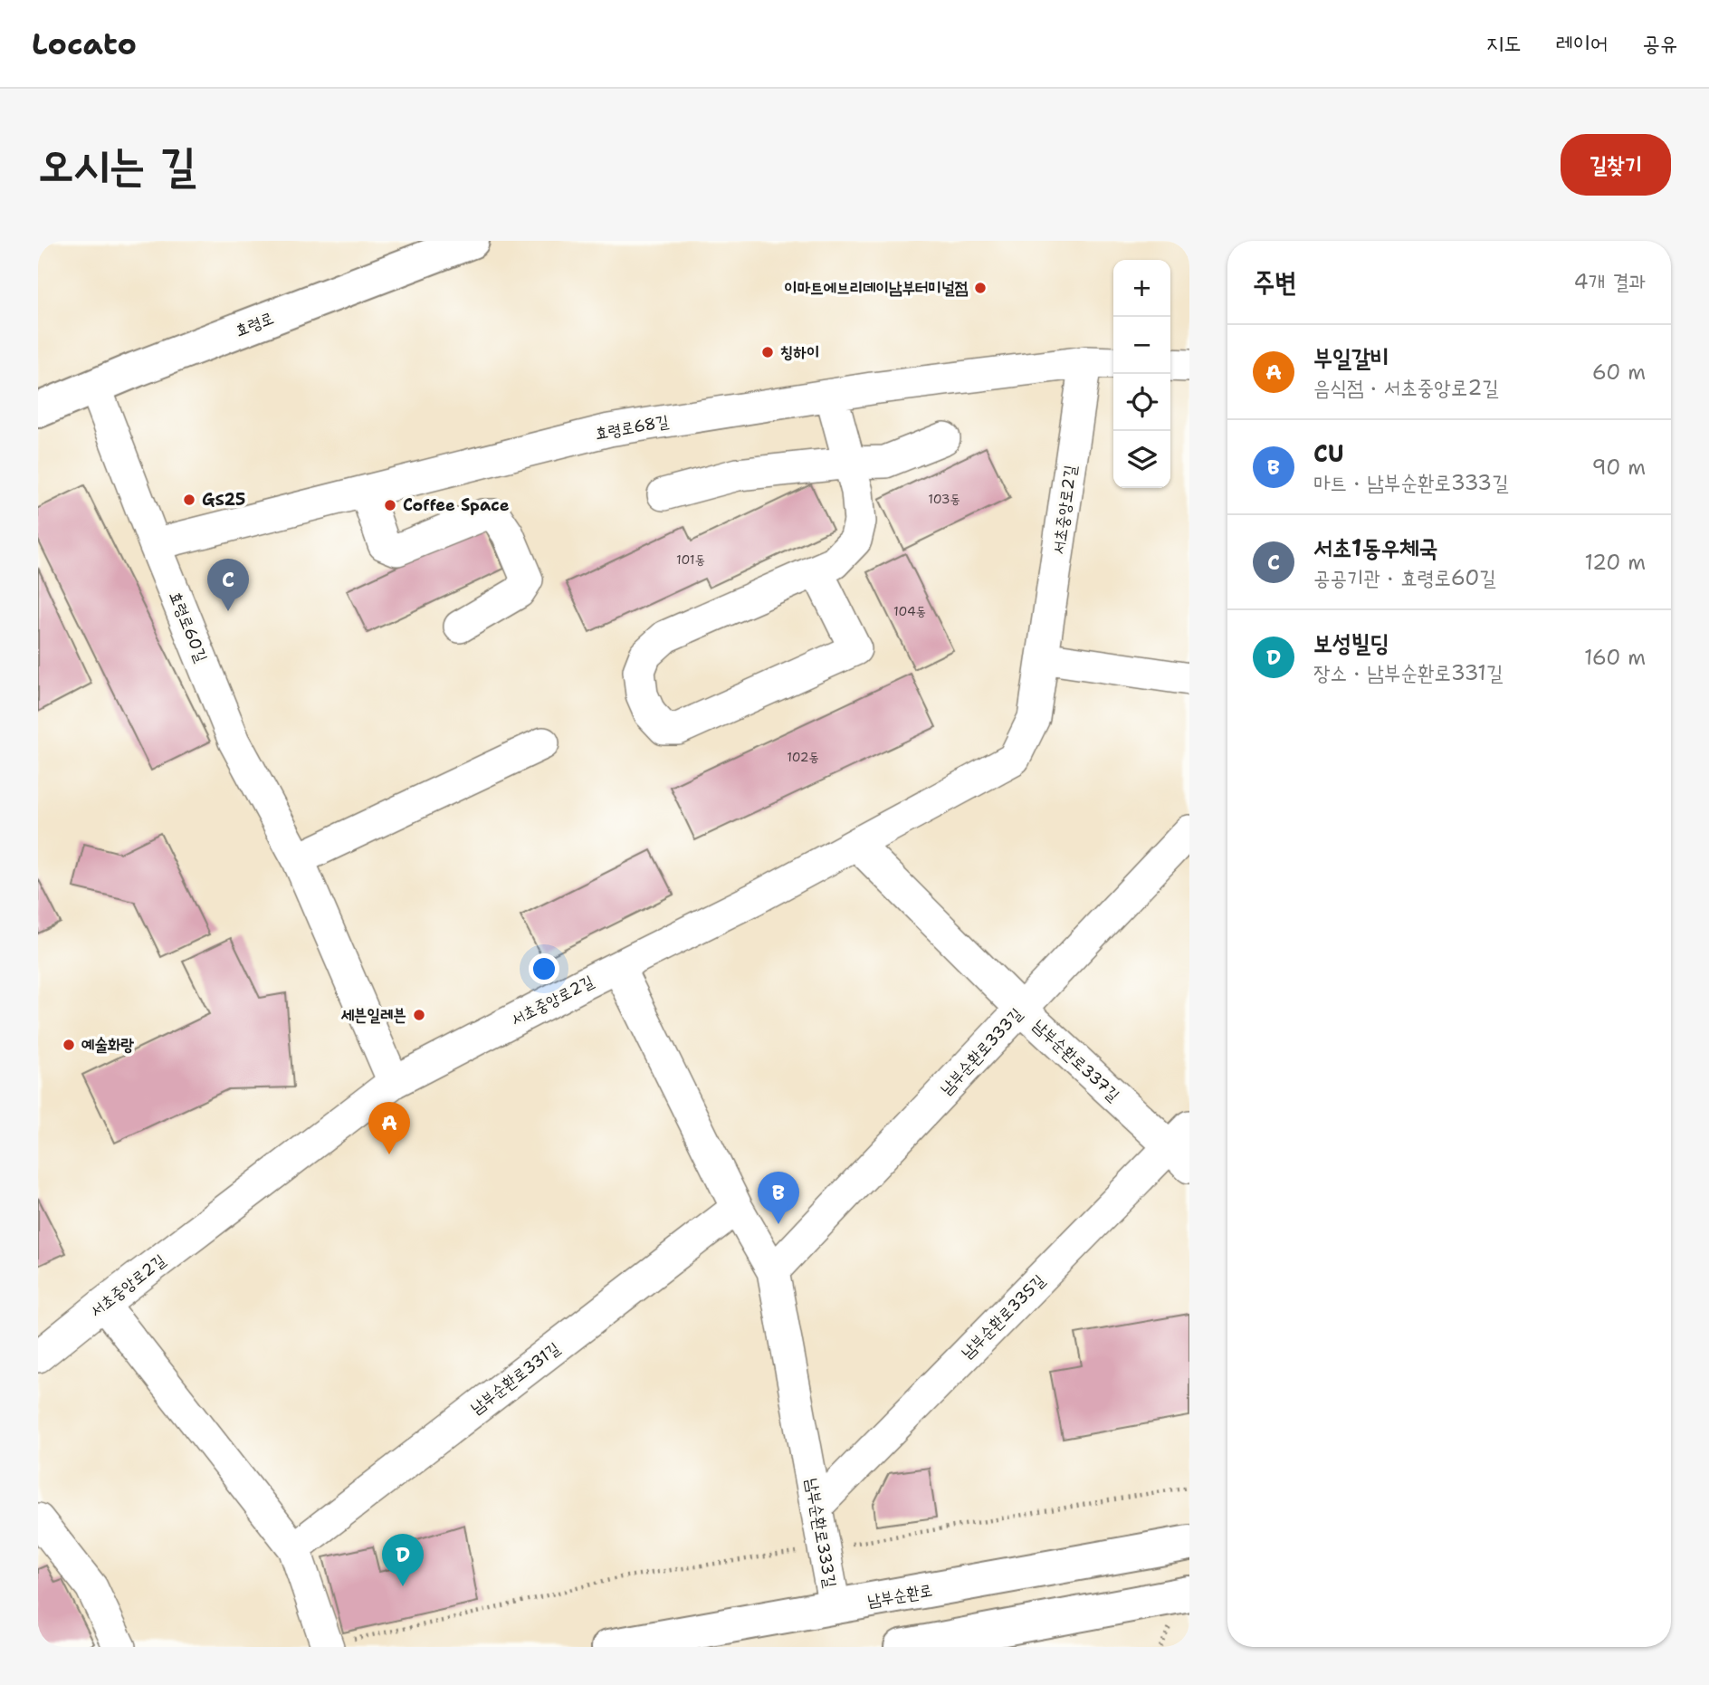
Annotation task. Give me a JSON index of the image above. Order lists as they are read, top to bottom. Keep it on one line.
{"streets":{"main road":["효령로","남부순환로"],"street":["효령로68길","서초중앙로2길","효령로60길","남부순환로333길","남부순환로337길","남부순환로335길","남부순환로331길"]},"crossings":[["효령로","효령로60길"],["효령로68길","서초중앙로2길"],["효령로68길","효령로60길"],["서초중앙로2길","효령로60길"],["서초중앙로2길","남부순환로333길"],["서초중앙로2길","남부순환로337길"],["남부순환로333길","남부순환로337길"],["남부순환로333길","남부순환로335길"],["남부순환로333길","남부순환로331길"],["남부순환로333길","남부순환로"],["남부순환로337길","남부순환로335길"]],"places":["이마트에브리데이남부터미널점","칭하이","GS25","Coffee Space","세븐일레븐","예술화랑"],"house_numbers":["103동","101동","104동","102동"],"page":{"header":"Locato","nav":["지도","레이어","공유"],"buttons":"길찾기","title":"오시는 길","heading":["주변","4개 결과"],"map_buttons":["+","−"],"list":[{"mark":"A","name":"부일갈비","note":"음식점 · 서초중앙로2길","value":"60 m"},{"mark":"B","name":"CU","note":"마트 · 남부순환로333길","value":"90 m"},{"mark":"C","name":"서초1동우체국","note":"공공기관 · 효령로60길","value":"120 m"},{"mark":"D","name":"보성빌딩","note":"장소 · 남부순환로331길","value":"160 m"}],"pins":["C","A","B","D"]}}
